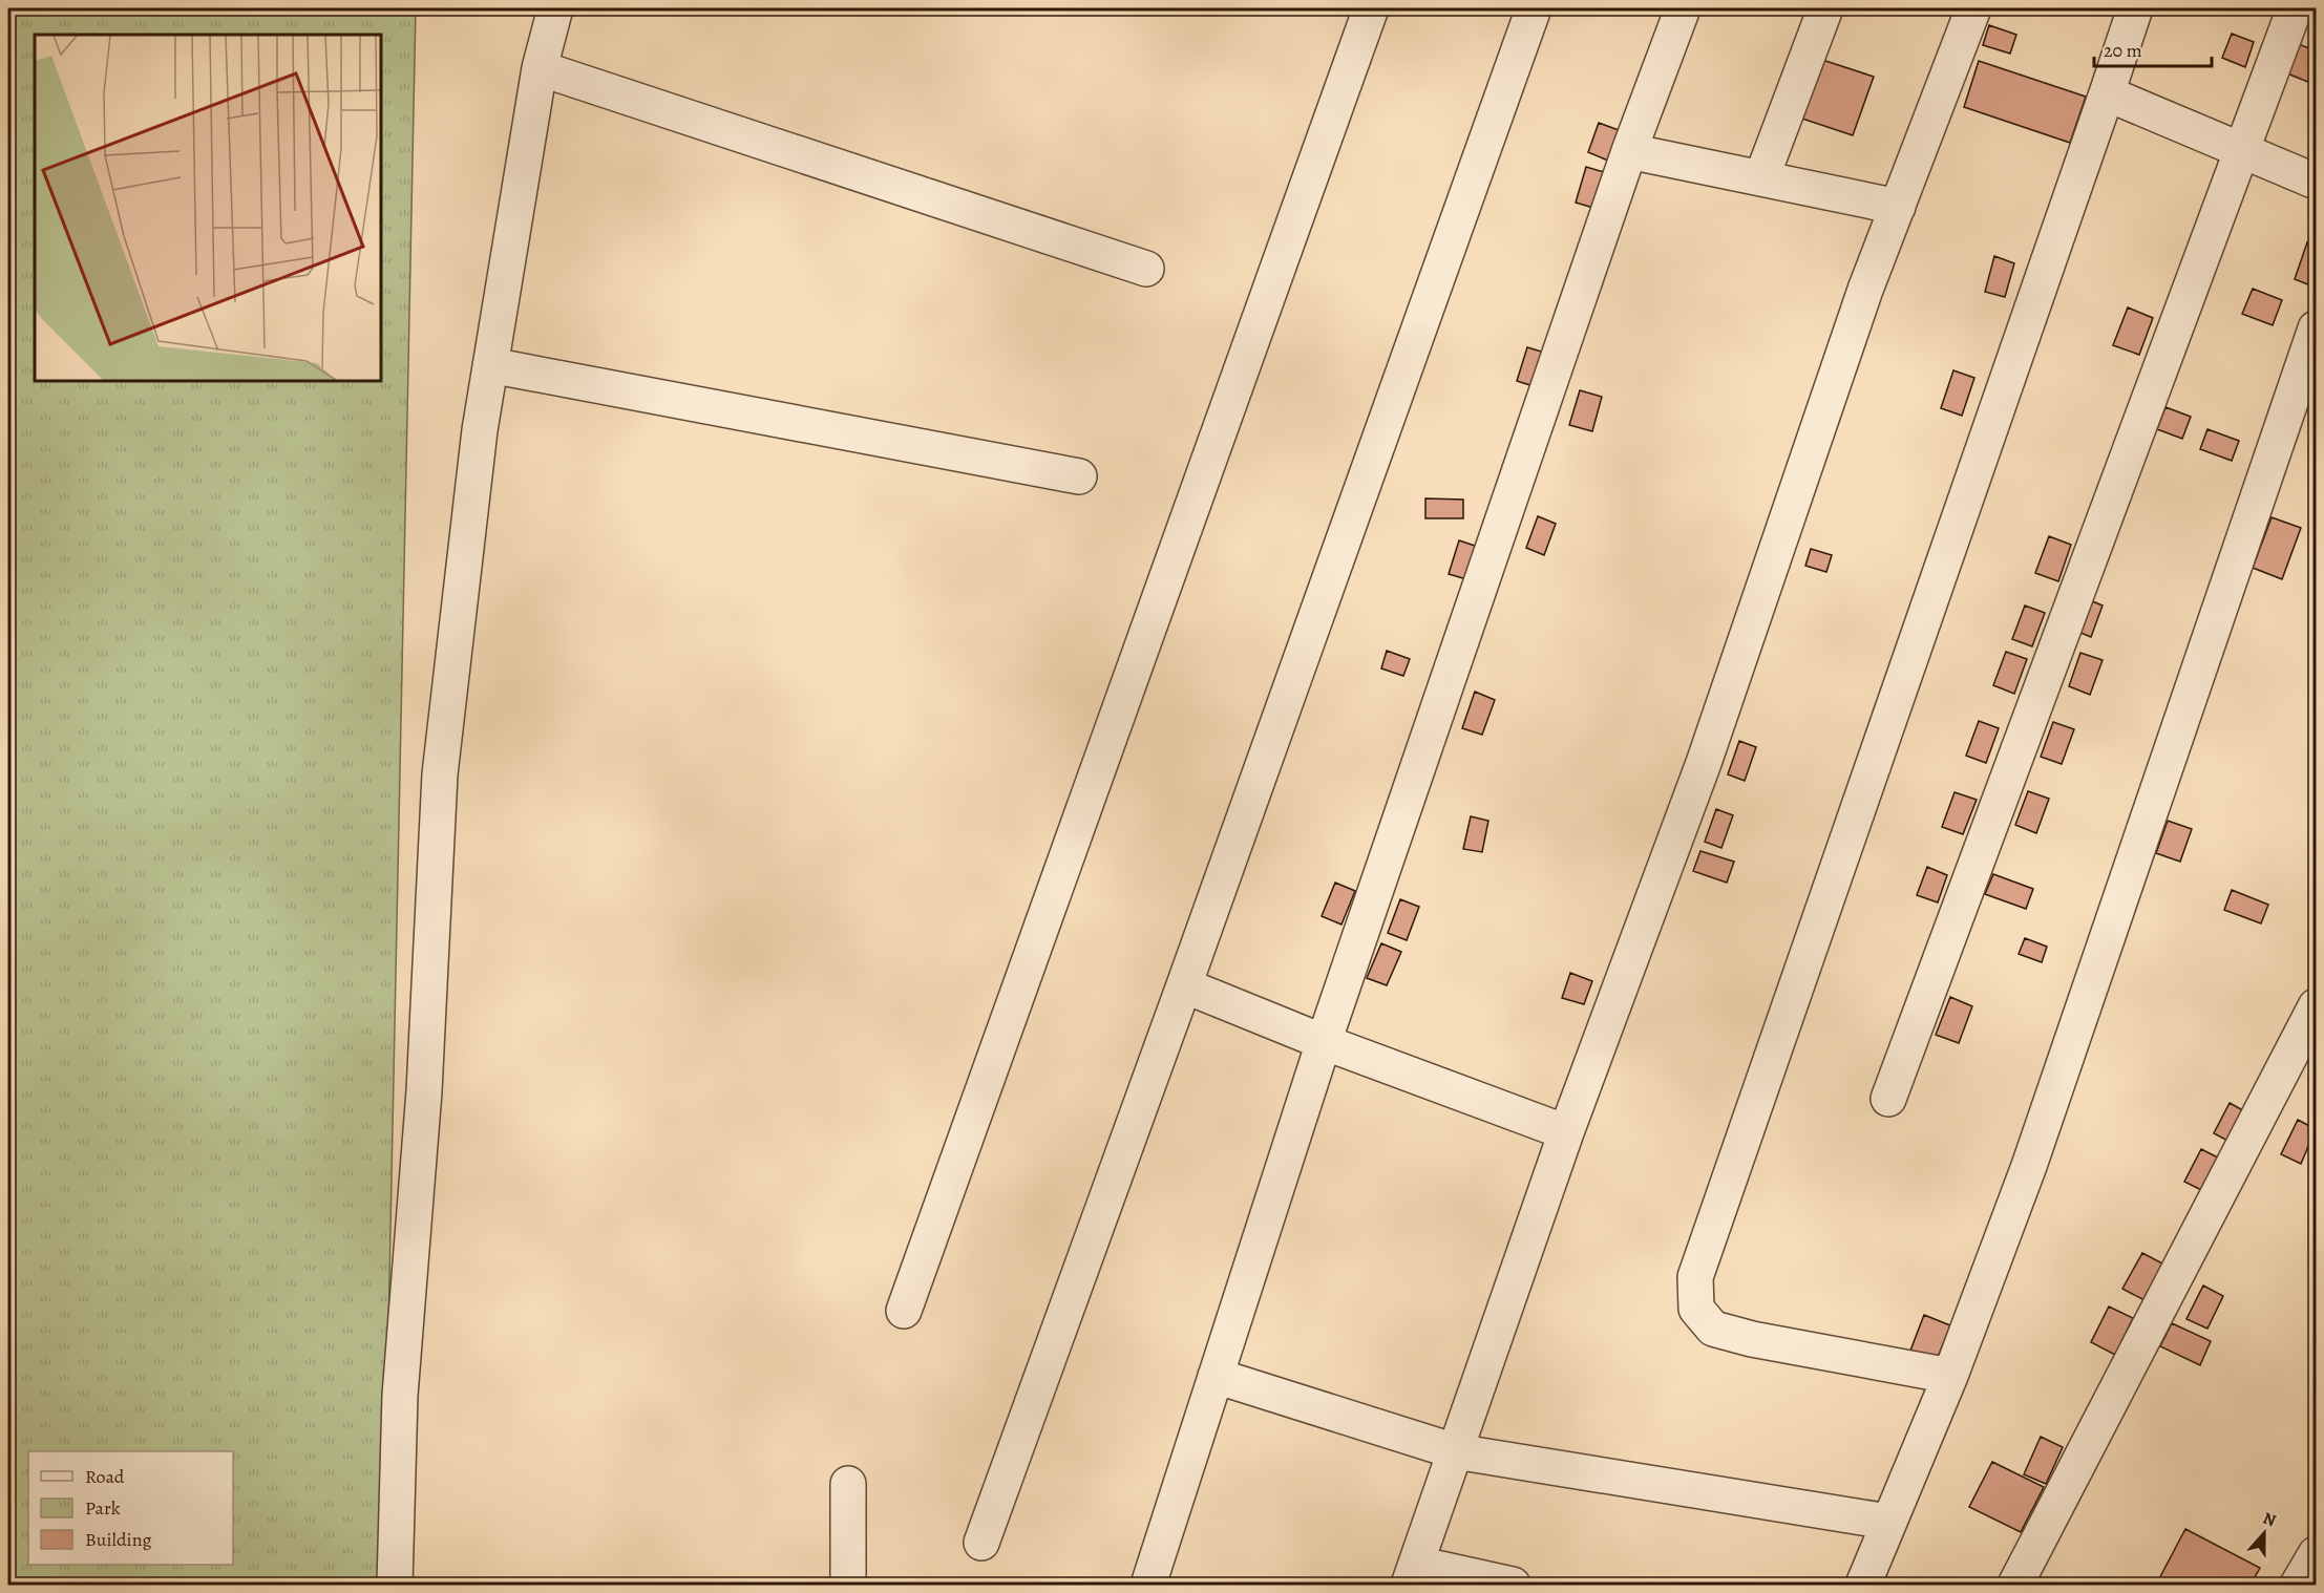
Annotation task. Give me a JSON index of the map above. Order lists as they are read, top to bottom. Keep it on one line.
{"legend":["Road","Park","Building"],"scale_bar":"20 m","north":"top"}
